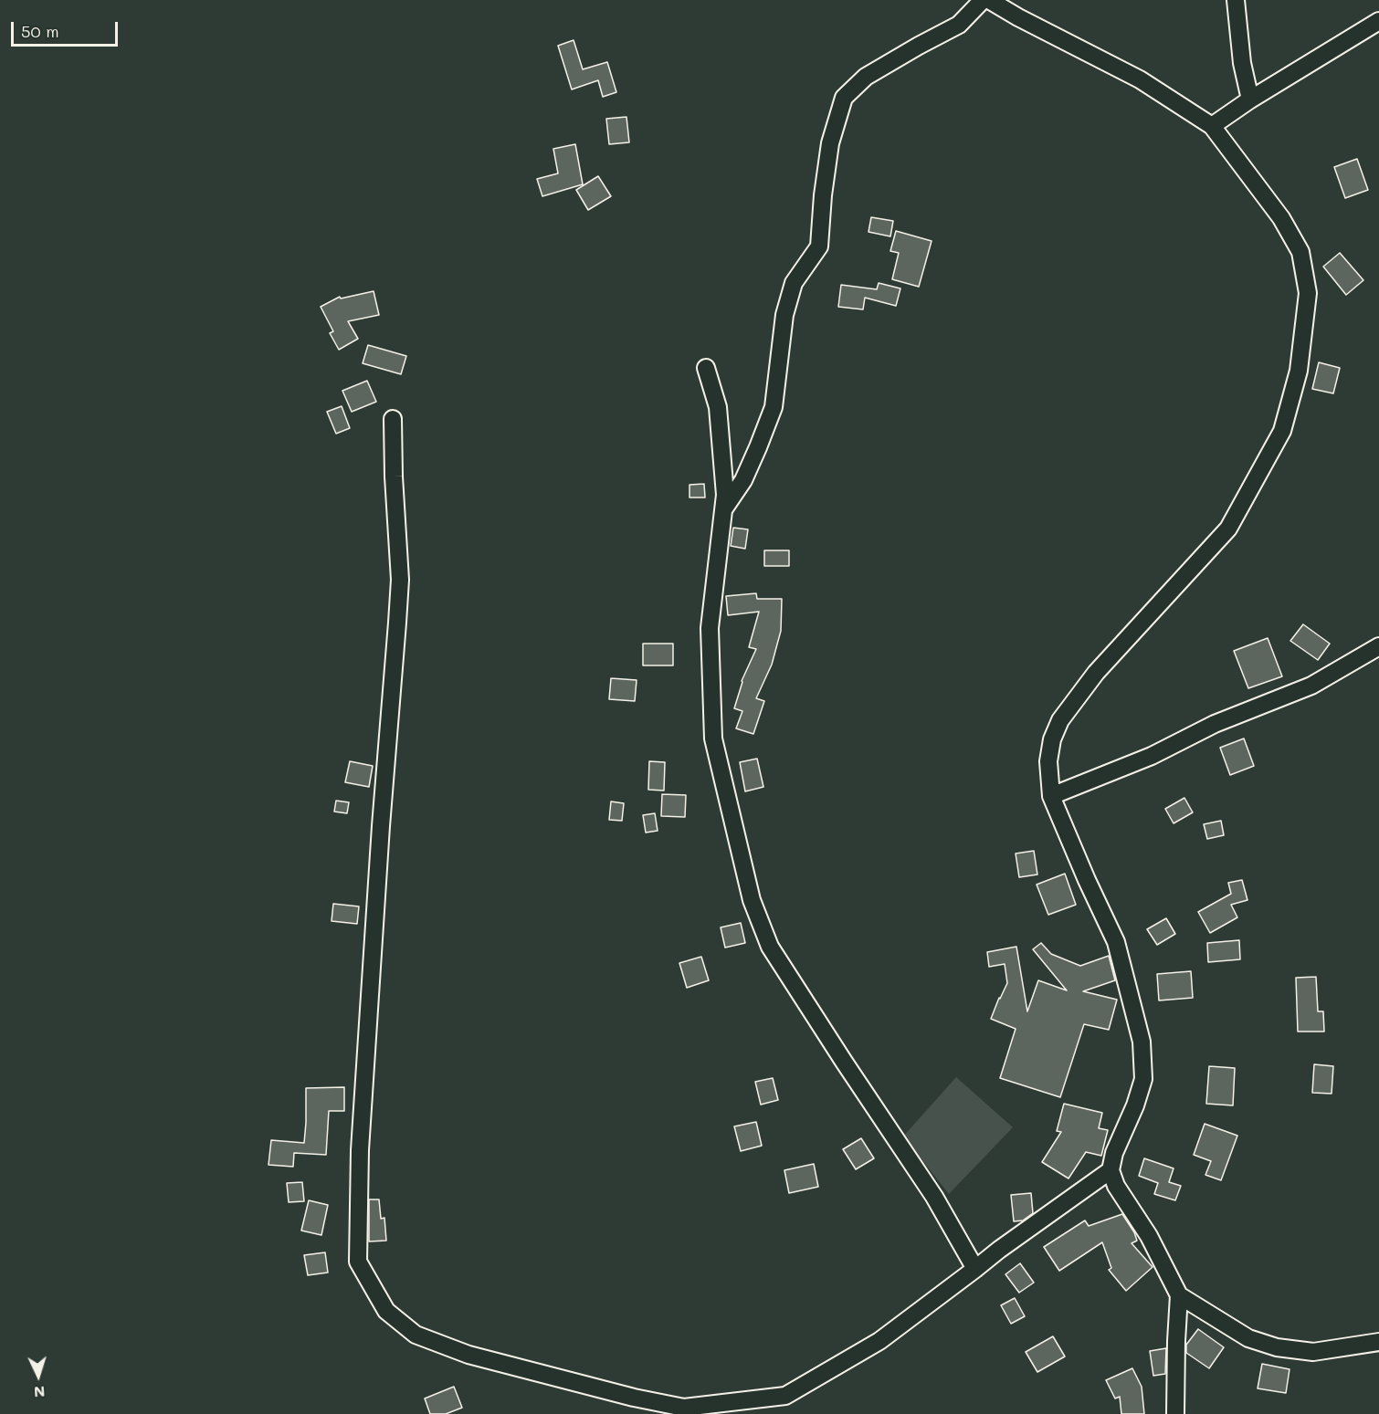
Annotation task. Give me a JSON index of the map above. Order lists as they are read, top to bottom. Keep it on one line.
{"scale_bar":"50 m","north":"bottom"}
